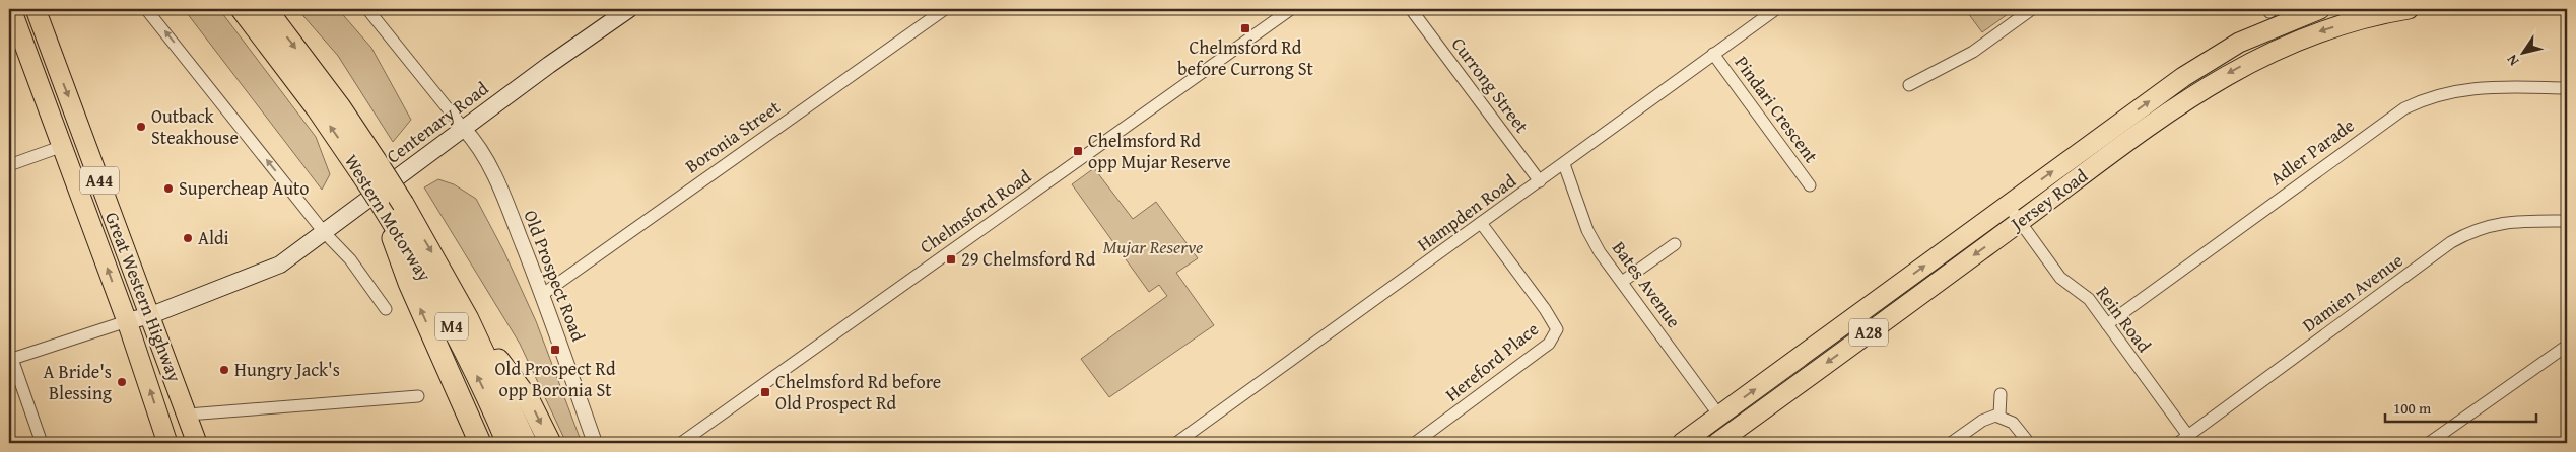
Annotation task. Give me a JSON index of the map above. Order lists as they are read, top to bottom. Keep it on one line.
{"streets":{"highway":["A44","Jersey Road","Western Motorway","Great Western Highway","M4","A28"],"main road":["Centenary Road"],"street":["Currong Street","Pindari Crescent","Boronia Street","Adler Parade","Chelmsford Road","Hampden Road","Old Prospect Road","Bates Avenue","Damien Avenue","Rein Road","Hereford Place"]},"crossings":[["Currong Street","Hampden Road"],["Pindari Crescent","Hampden Road"],["Centenary Road","Old Prospect Road"],["Centenary Road","Great Western Highway"],["Boronia Street","Old Prospect Road"],["Adler Parade","Rein Road"],["Jersey Road","Bates Avenue"],["Jersey Road","Rein Road"],["Hampden Road","Bates Avenue"],["Hampden Road","Hereford Place"],["Damien Avenue","Rein Road"]],"parks":["Mujar Reserve"],"places":{"transit":["Chelmsford Rd before Currong St","Chelmsford Rd opp Mujar Reserve","29 Chelmsford Rd","Old Prospect Rd opp Boronia St","Chelmsford Rd before Old Prospect Rd"],"other":["Outback Steakhouse","Supercheap Auto","Aldi","Hungry Jack's","A Bride's Blessing"]},"scale_bar":"100 m","north":"bottom left"}
